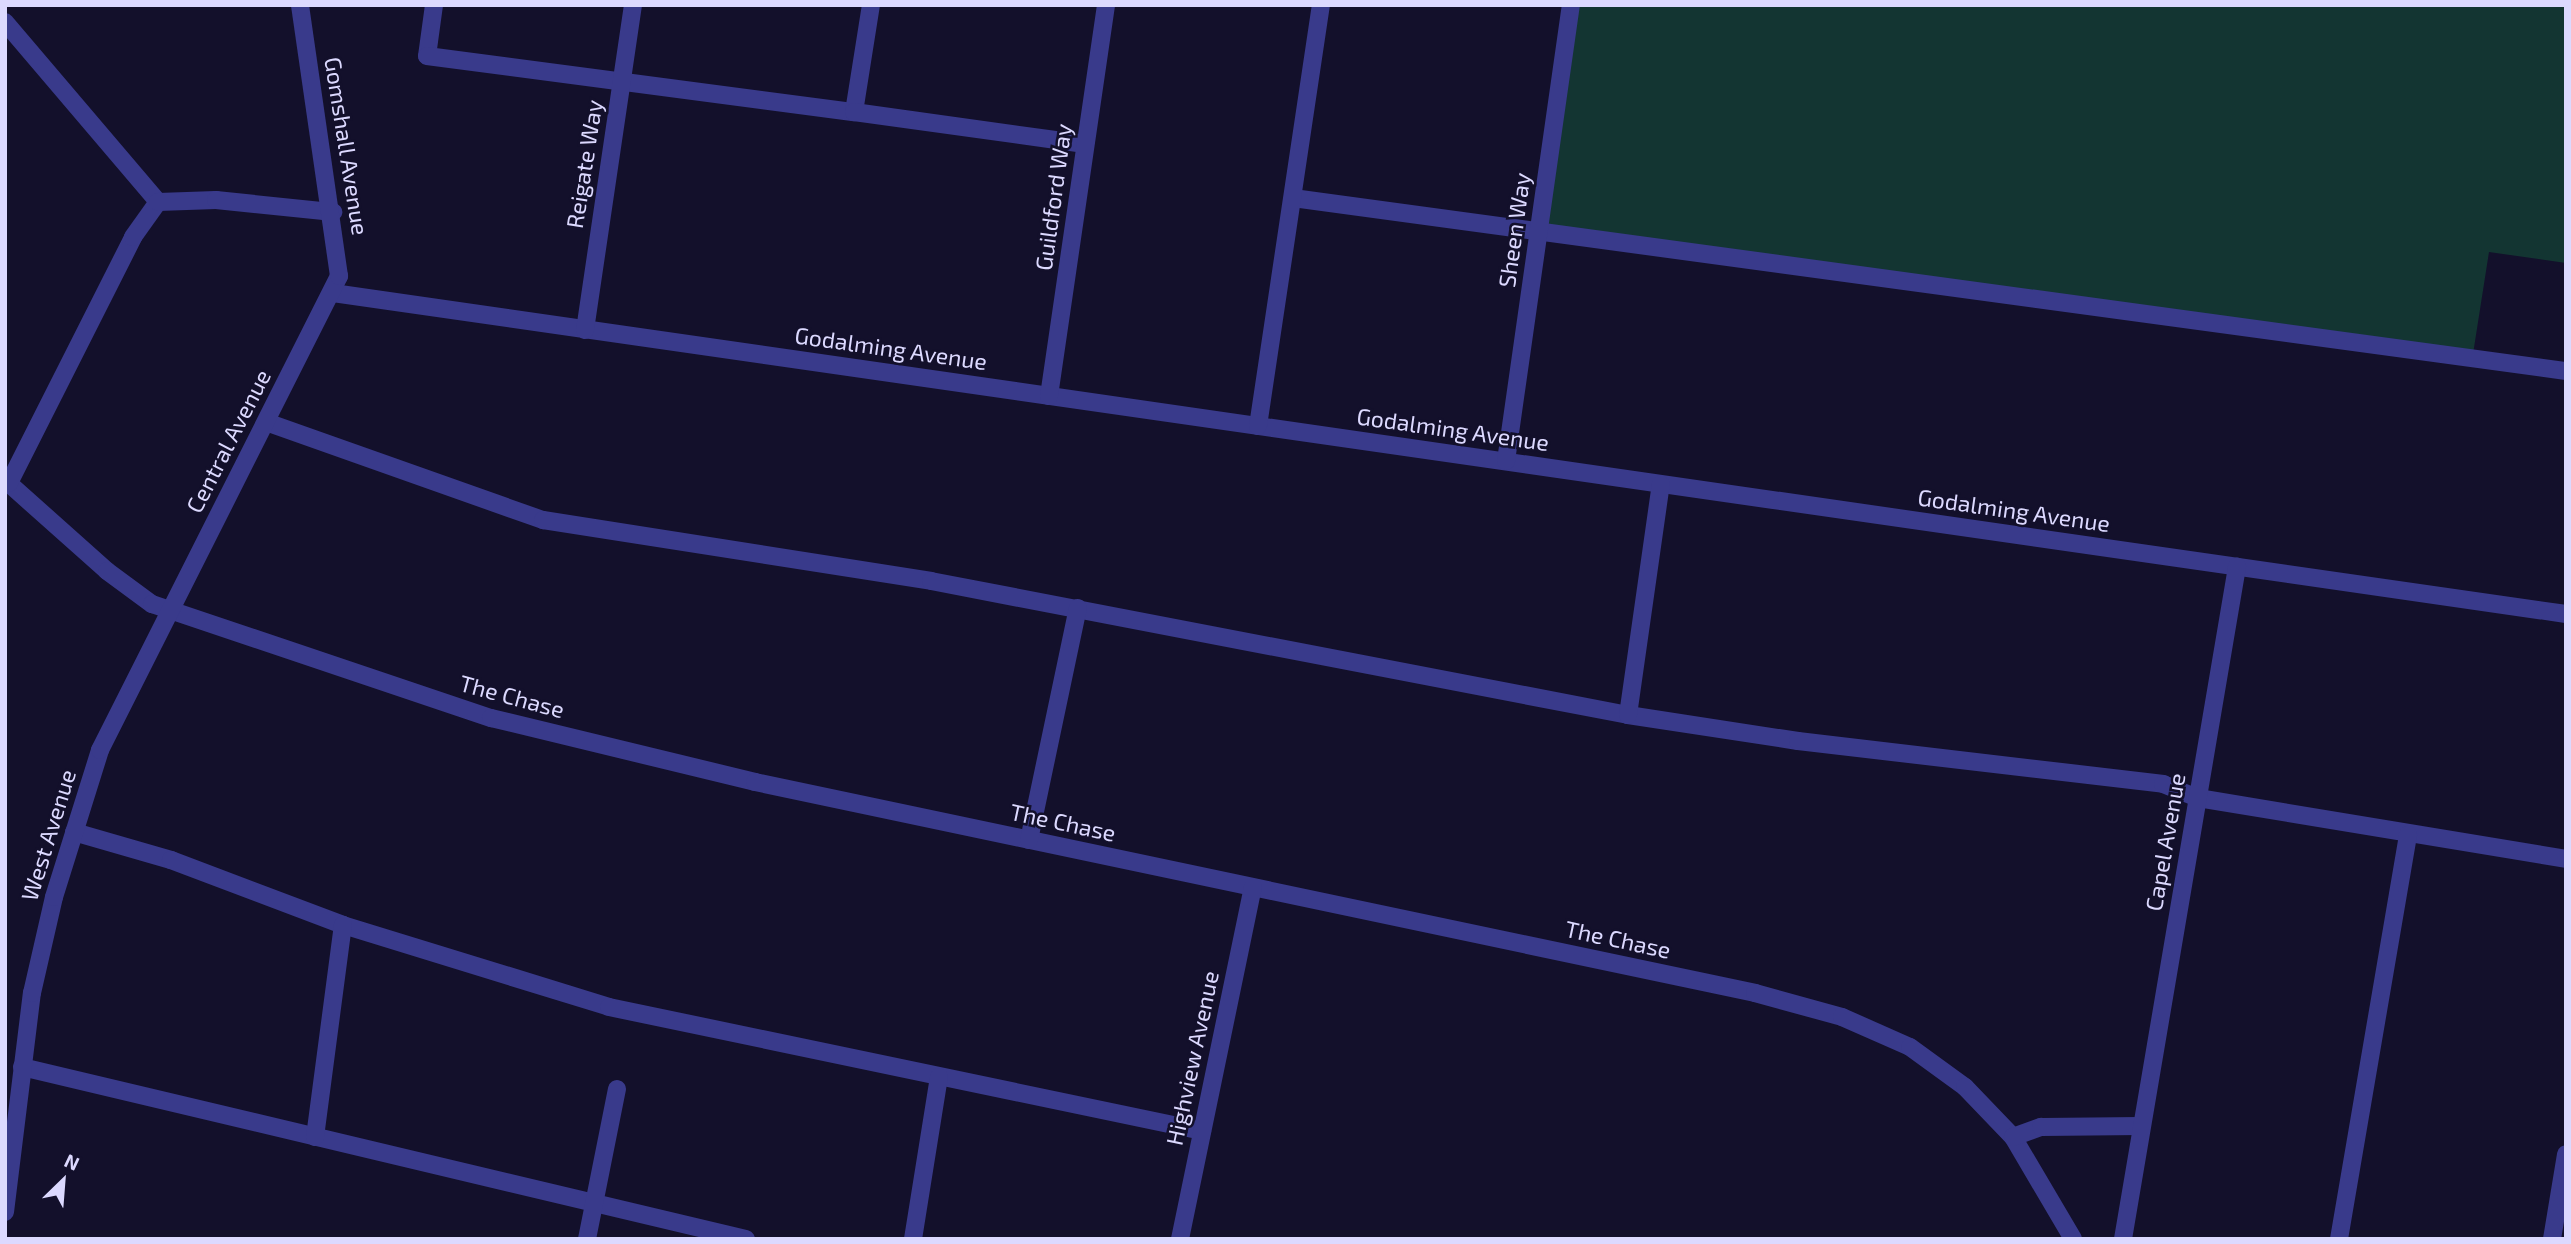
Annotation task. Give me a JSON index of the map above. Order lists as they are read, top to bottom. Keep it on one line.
{"streets":{"street":["Gomshall Avenue","Reigate Way","Guildford Way","Sheen Way","Godalming Avenue","Central Avenue","The Chase","West Avenue","Capel Avenue","Highview Avenue"]},"crossings":[["Gomshall Avenue","Godalming Avenue"],["Gomshall Avenue","Central Avenue"],["Reigate Way","Godalming Avenue"],["Guildford Way","Godalming Avenue"],["Sheen Way","Godalming Avenue"],["Godalming Avenue","Central Avenue"],["Godalming Avenue","Capel Avenue"],["Central Avenue","The Chase"],["Central Avenue","West Avenue"],["The Chase","West Avenue"],["The Chase","Highview Avenue"]],"north":"top right"}
